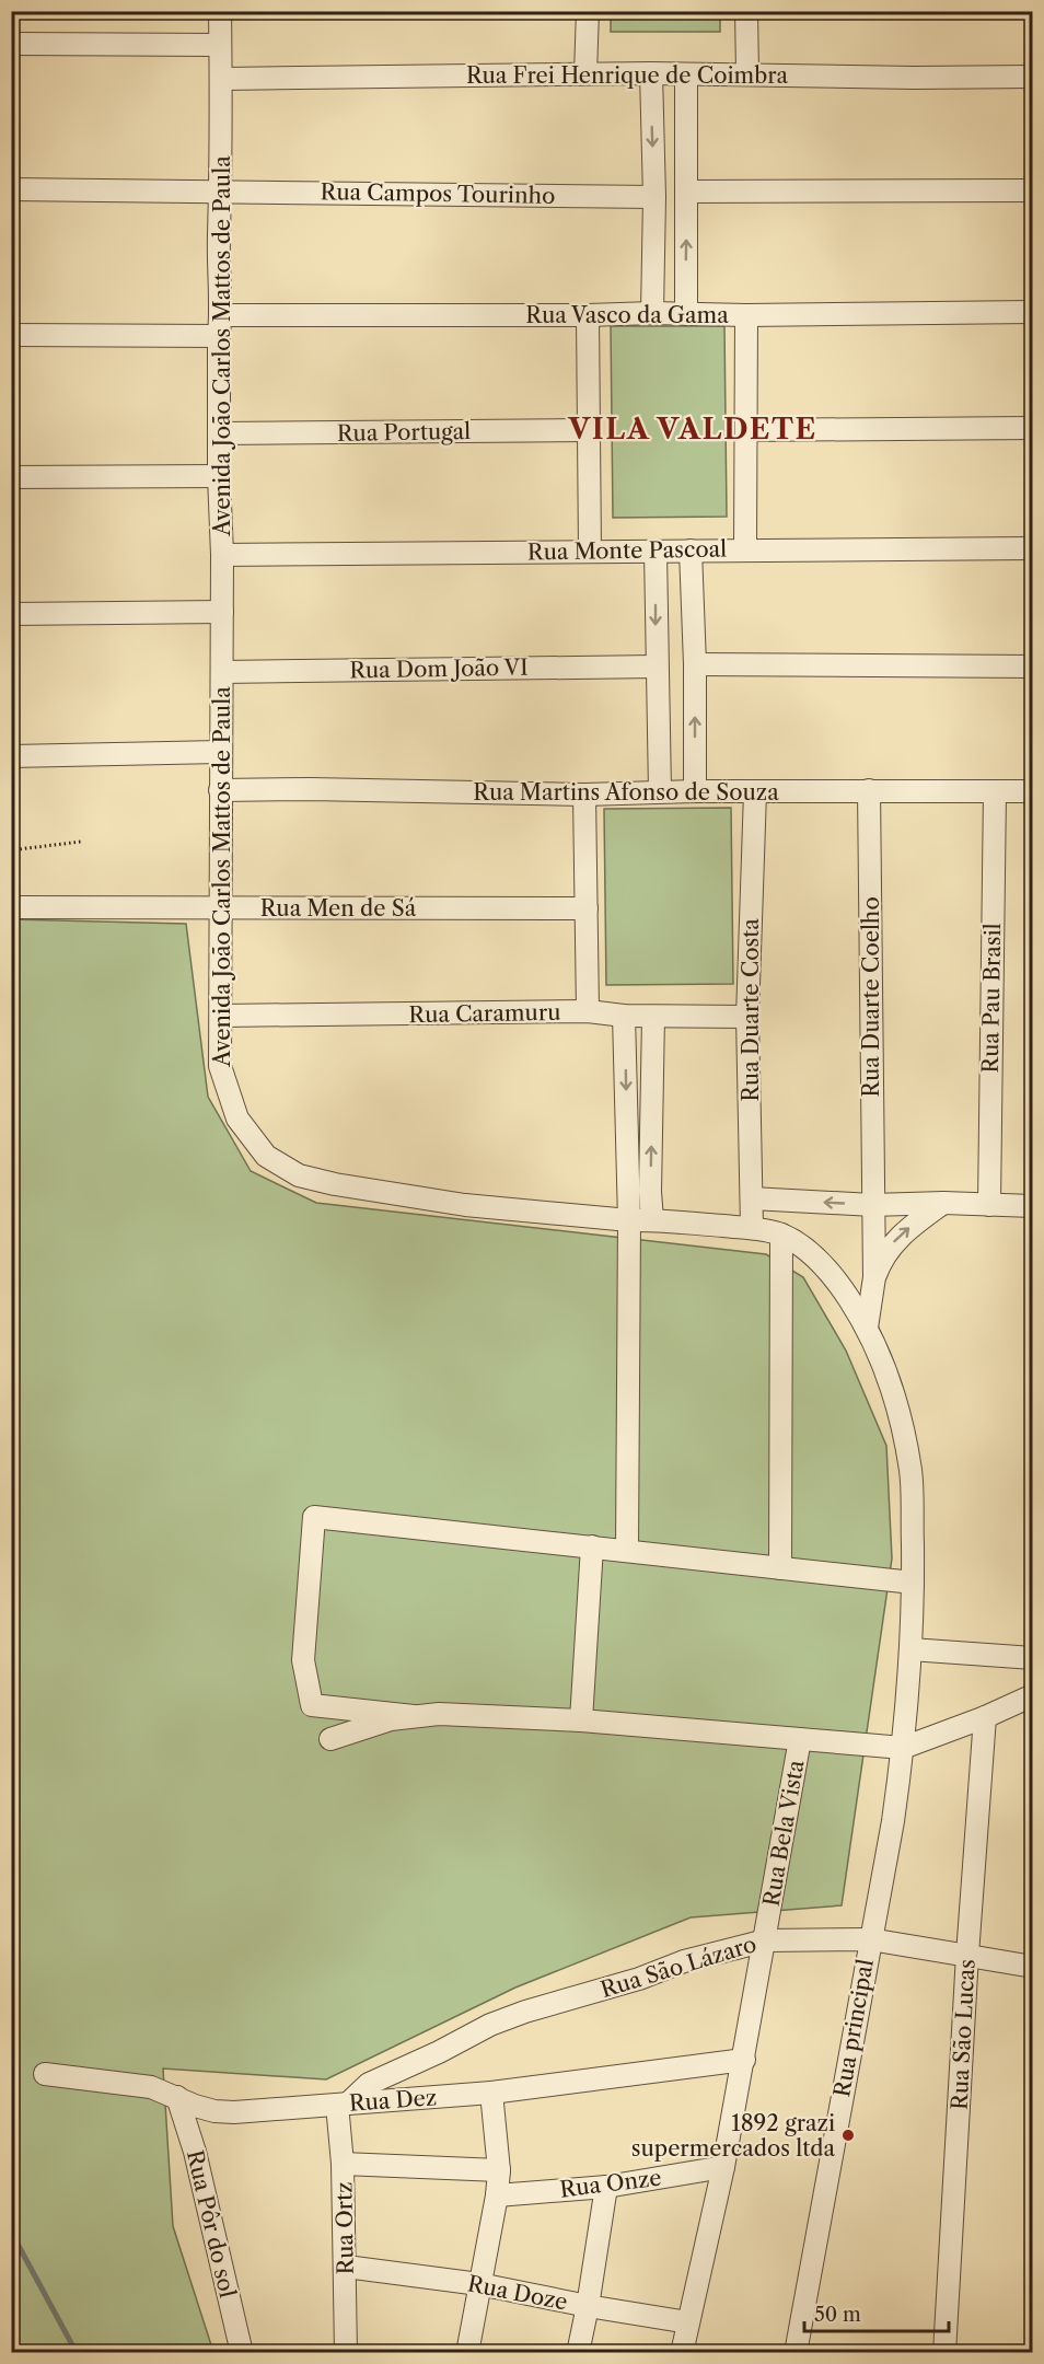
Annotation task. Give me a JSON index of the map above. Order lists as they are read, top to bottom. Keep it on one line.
{"streets":{"street":["Rua Frei Henrique de Coimbra","Rua Campos Tourinho","Rua Vasco da Gama","Avenida João Carlos Mattos de Paula","Rua Portugal","Rua Monte Pascoal","Rua Dom João VI","Rua Martins Afonso de Souza","Rua Men de Sá","Rua Duarte Coelho","Rua Pau Brasil","Rua Duarte Costa","Rua Caramuru","Rua Bela Vista","Rua São Lázaro","Rua principal","Rua São Lucas","Rua Dez","Rua Onze","Rua Pôr do sol","Rua Ortz","Rua Doze"]},"crossings":[["Rua Frei Henrique de Coimbra","Avenida João Carlos Mattos de Paula"],["Rua Campos Tourinho","Avenida João Carlos Mattos de Paula"],["Rua Vasco da Gama","Avenida João Carlos Mattos de Paula"],["Avenida João Carlos Mattos de Paula","Rua Portugal"],["Avenida João Carlos Mattos de Paula","Rua Monte Pascoal"],["Avenida João Carlos Mattos de Paula","Rua Dom João VI"],["Avenida João Carlos Mattos de Paula","Rua Martins Afonso de Souza"],["Avenida João Carlos Mattos de Paula","Rua Men de Sá"],["Avenida João Carlos Mattos de Paula","Rua Duarte Costa"],["Avenida João Carlos Mattos de Paula","Rua Caramuru"],["Avenida João Carlos Mattos de Paula","Rua principal"],["Rua Martins Afonso de Souza","Rua Duarte Coelho"],["Rua Martins Afonso de Souza","Rua Pau Brasil"],["Rua Martins Afonso de Souza","Rua Duarte Costa"],["Rua Duarte Costa","Rua Caramuru"],["Rua Bela Vista","Rua São Lázaro"],["Rua Bela Vista","Rua Dez"],["Rua Bela Vista","Rua Onze"],["Rua Bela Vista","Rua Doze"],["Rua São Lázaro","Rua principal"],["Rua São Lázaro","Rua São Lucas"],["Rua São Lázaro","Rua Dez"],["Rua São Lázaro","Rua Ortz"],["Rua Dez","Rua Pôr do sol"],["Rua Dez","Rua Ortz"],["Rua Ortz","Rua Doze"]],"districts":["VILA VALDETE"],"places":["1892 grazi supermercados ltda"],"scale_bar":"50 m"}
